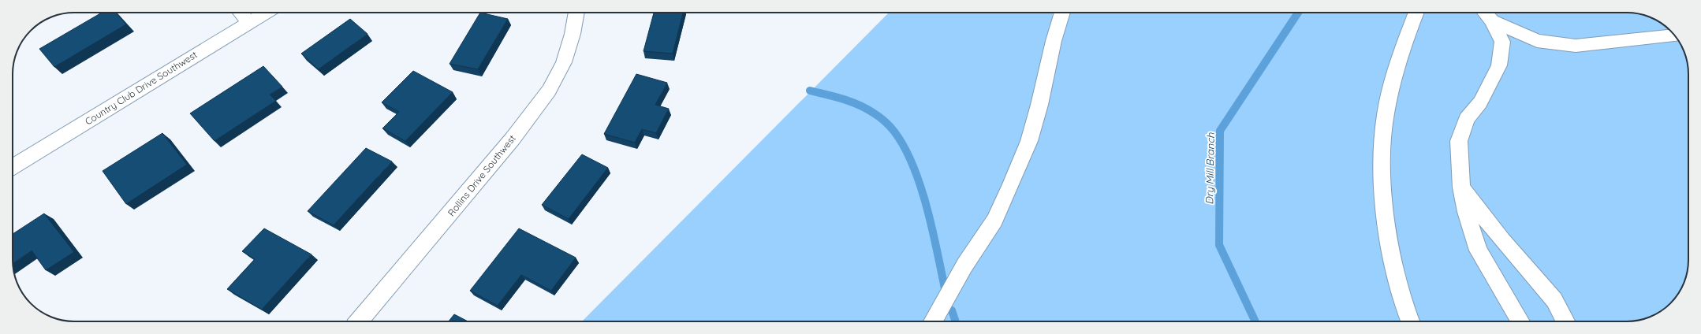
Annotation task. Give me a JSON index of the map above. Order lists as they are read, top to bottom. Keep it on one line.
{"streets":{"street":["Country Club Drive Southwest","Rollins Drive Southwest"]},"water":["Dry Mill Branch"]}
